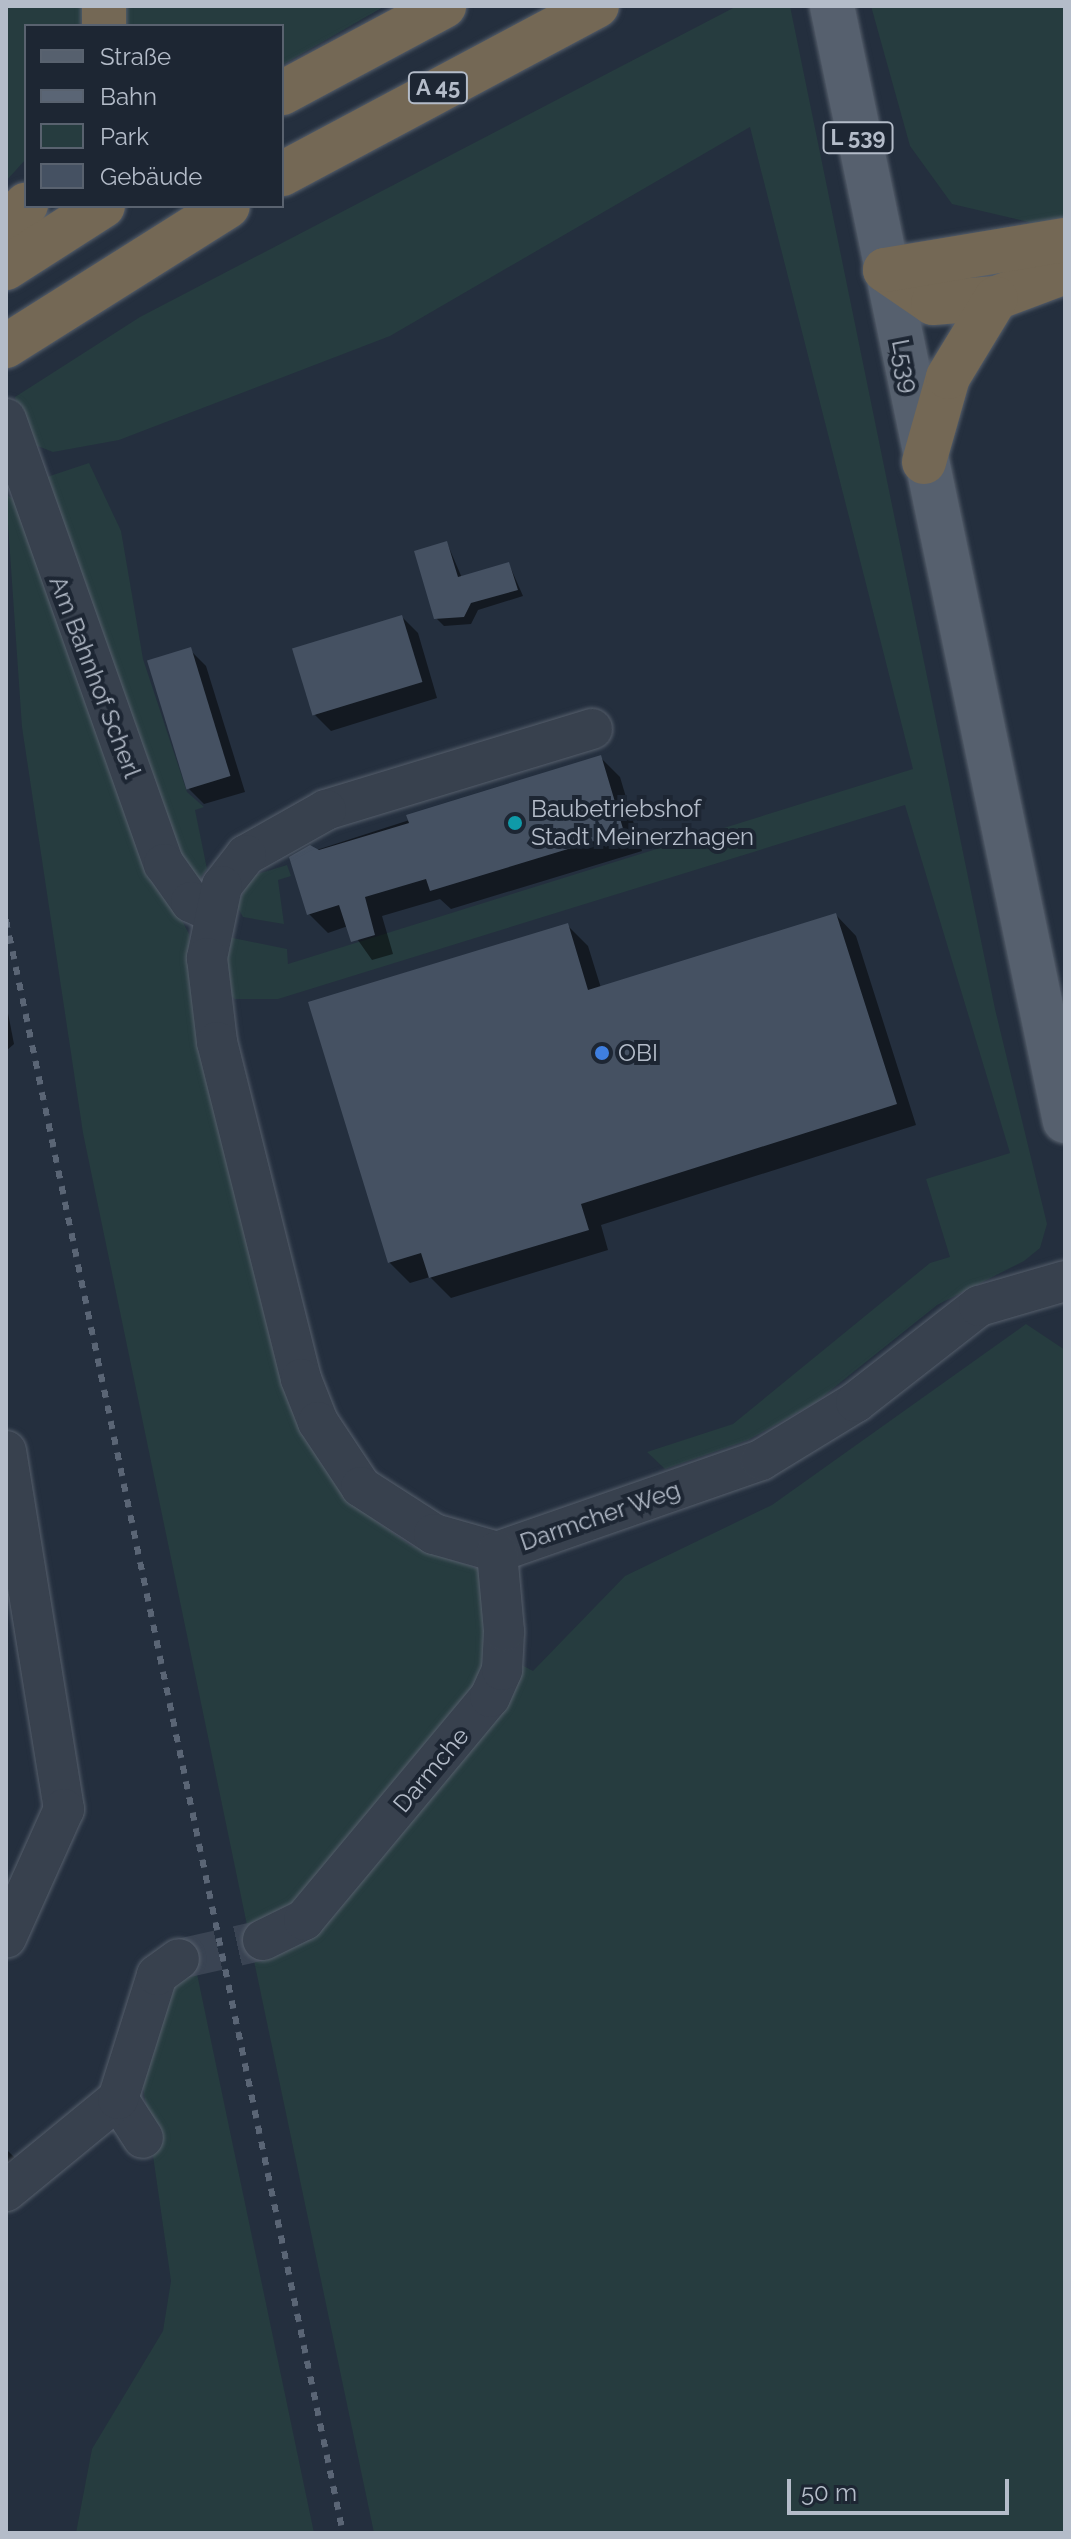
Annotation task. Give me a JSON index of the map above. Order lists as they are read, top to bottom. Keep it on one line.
{"streets":{"highway":["A 45"],"main road":["L 539","L539"],"street":["Am Bahnhof Scherl","Darmcher Weg","Darmche"]},"crossings":[["L 539","L539"],["Am Bahnhof Scherl","Darmcher Weg"],["Darmcher Weg","Darmche"]],"places":["Baubetriebshof Stadt Meinerzhagen","OBI"],"legend":["Straße","Bahn","Park","Gebäude"],"scale_bar":"50 m"}
